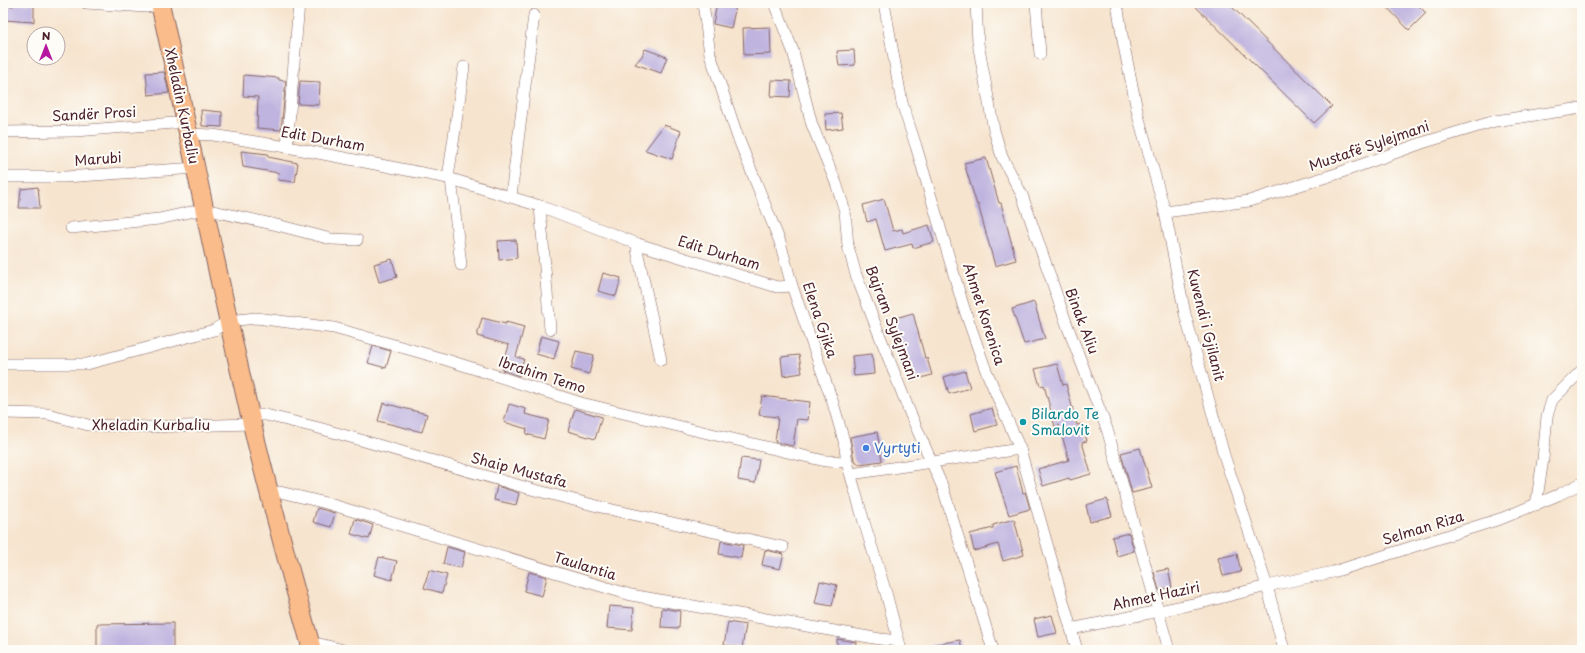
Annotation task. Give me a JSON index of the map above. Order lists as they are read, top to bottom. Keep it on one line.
{"streets":{"main road":["Xheladin Kurbaliu"],"street":["Sandër Prosi","Edit Durham","Mustafë Sylejmani","Marubi","Ahmet Korenica","Elena Gjika","Binak Aliu","Bajram Sylejmani","Kuvendi i Gjilanit","Ibrahim Temo","Shaip Mustafa","Selman Riza","Taulantia","Ahmet Haziri"]},"crossings":[["Xheladin Kurbaliu","Sandër Prosi"],["Xheladin Kurbaliu","Edit Durham"],["Xheladin Kurbaliu","Marubi"],["Xheladin Kurbaliu","Ibrahim Temo"],["Xheladin Kurbaliu","Shaip Mustafa"],["Xheladin Kurbaliu","Taulantia"],["Sandër Prosi","Edit Durham"],["Edit Durham","Elena Gjika"],["Mustafë Sylejmani","Kuvendi i Gjilanit"],["Ahmet Korenica","Ahmet Haziri"],["Elena Gjika","Ibrahim Temo"],["Elena Gjika","Taulantia"],["Binak Aliu","Ahmet Haziri"],["Kuvendi i Gjilanit","Selman Riza"],["Kuvendi i Gjilanit","Ahmet Haziri"],["Selman Riza","Ahmet Haziri"]],"places":["Bilardo Te Smalovit","Vyrtyti"],"north":"top"}
